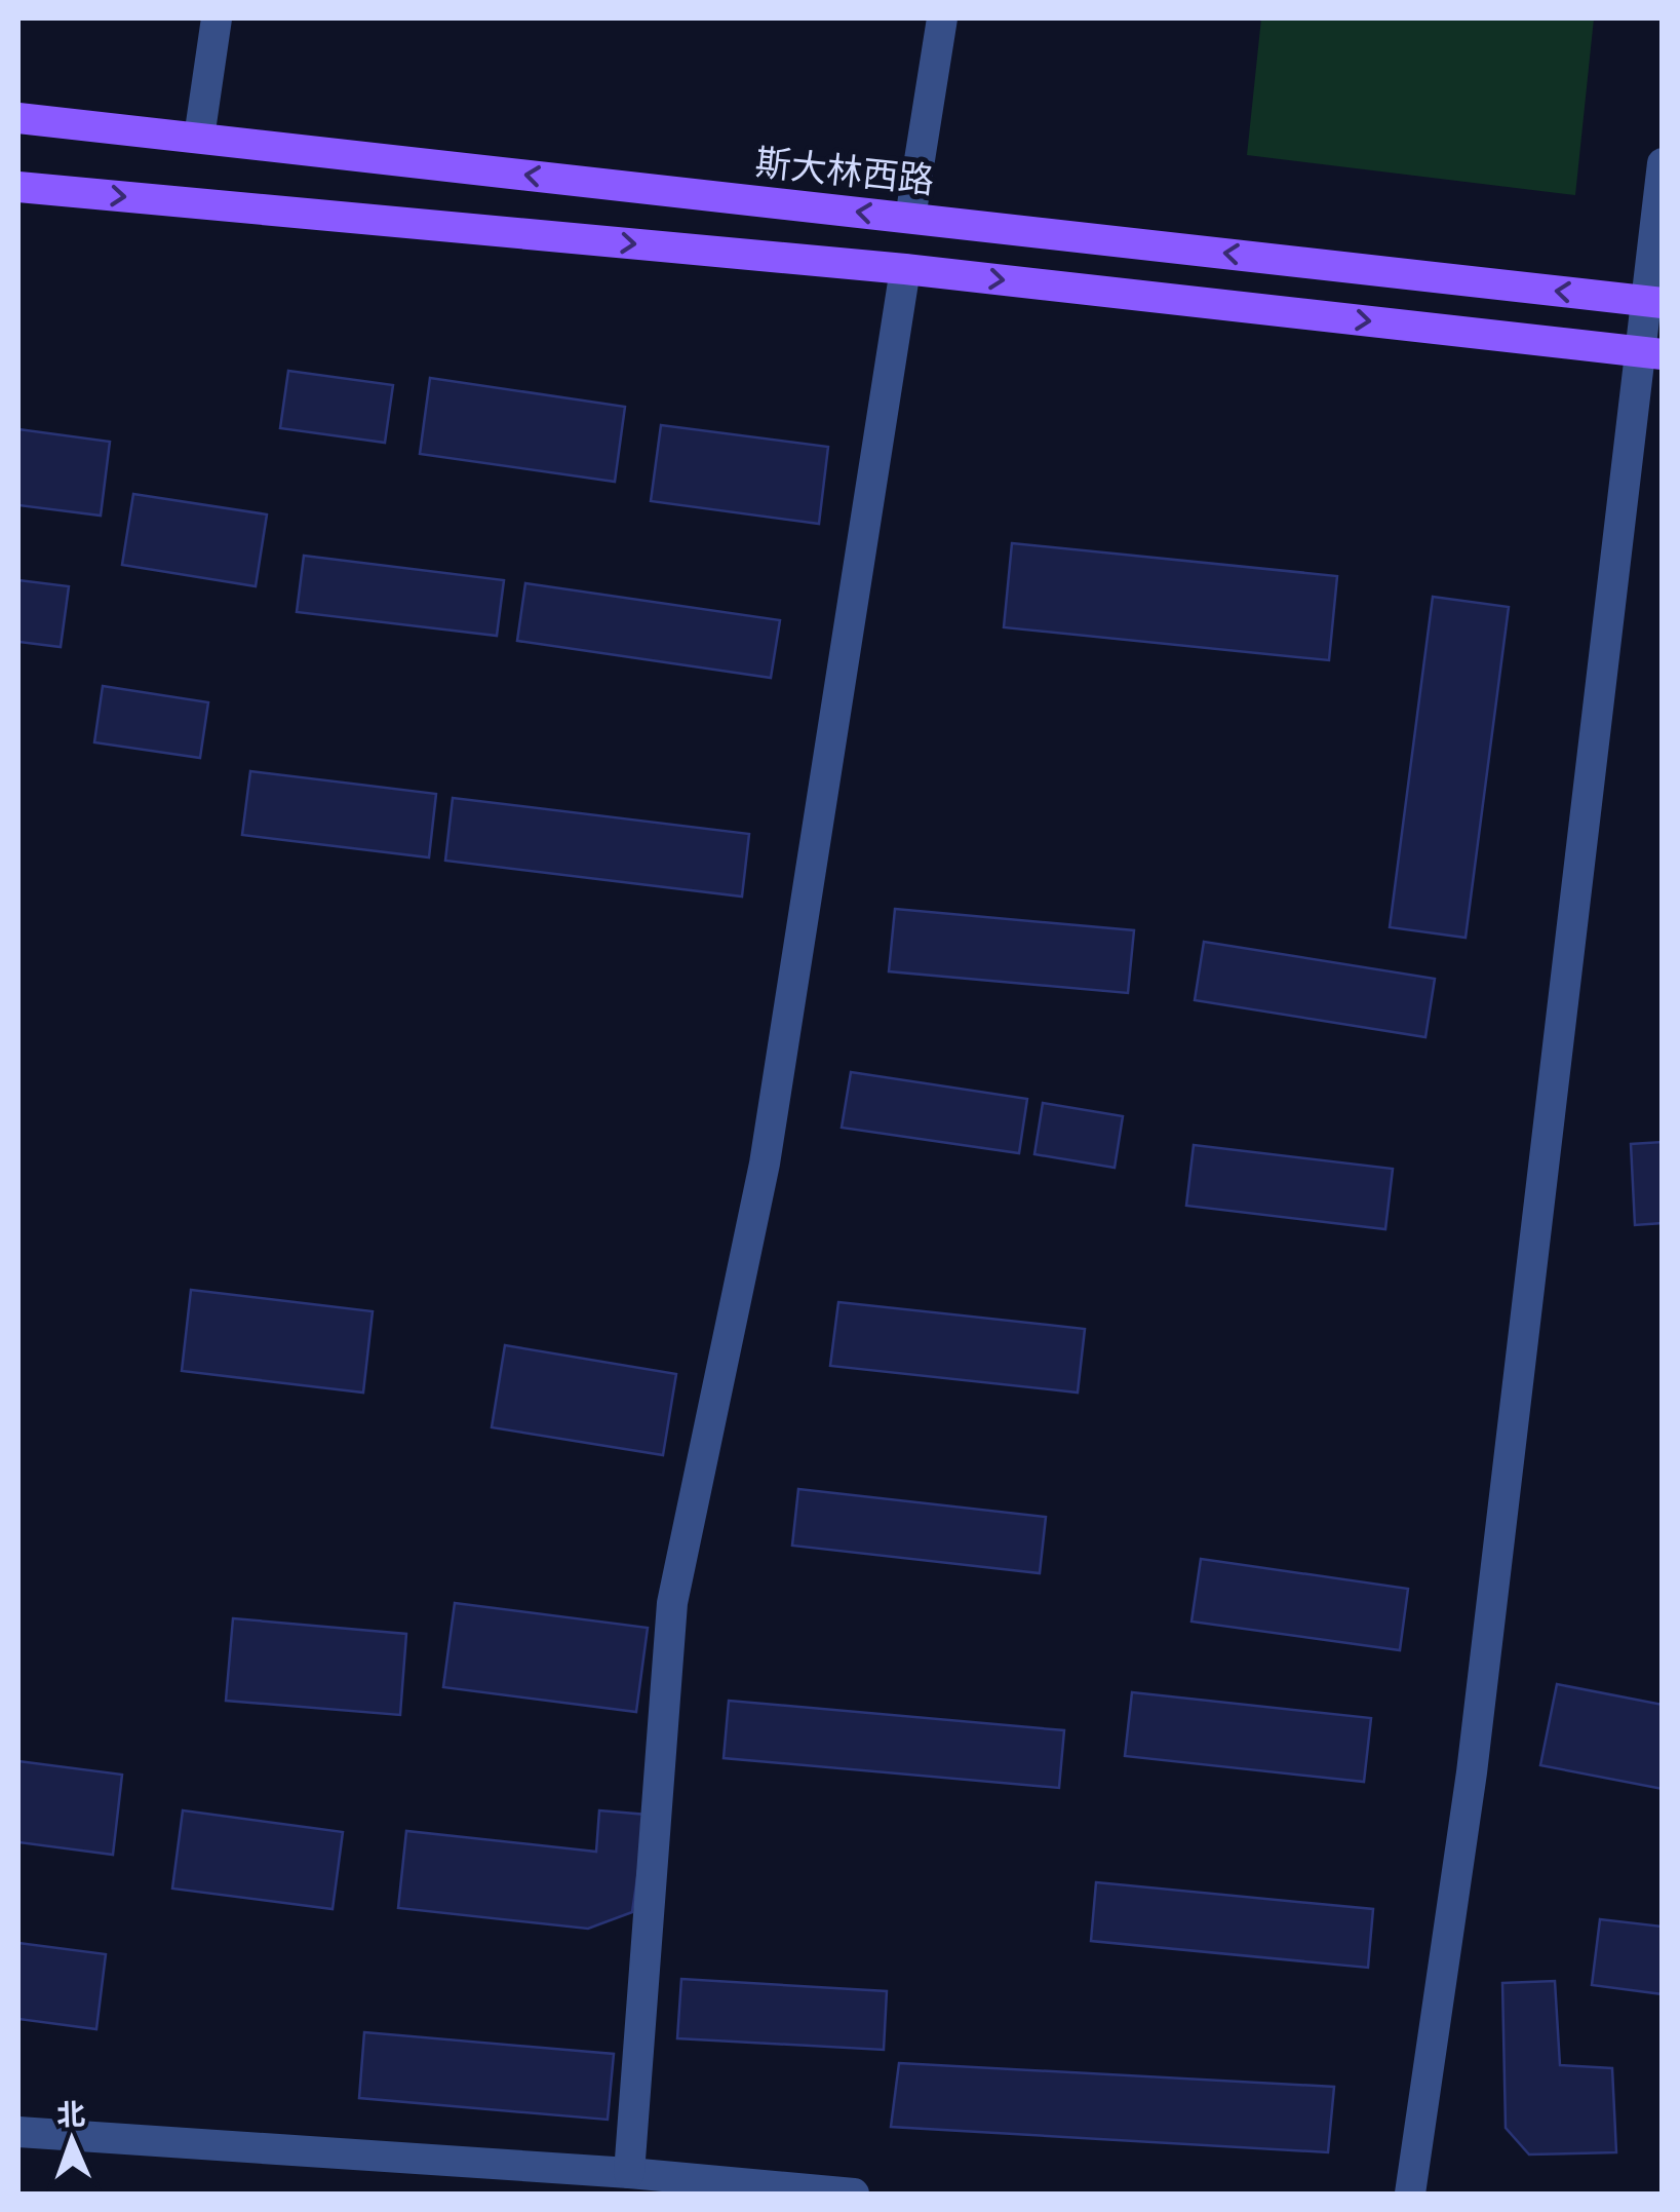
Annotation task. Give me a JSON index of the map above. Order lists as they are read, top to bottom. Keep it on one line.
{"streets":{"main road":["斯大林西路"]},"north":"top"}
